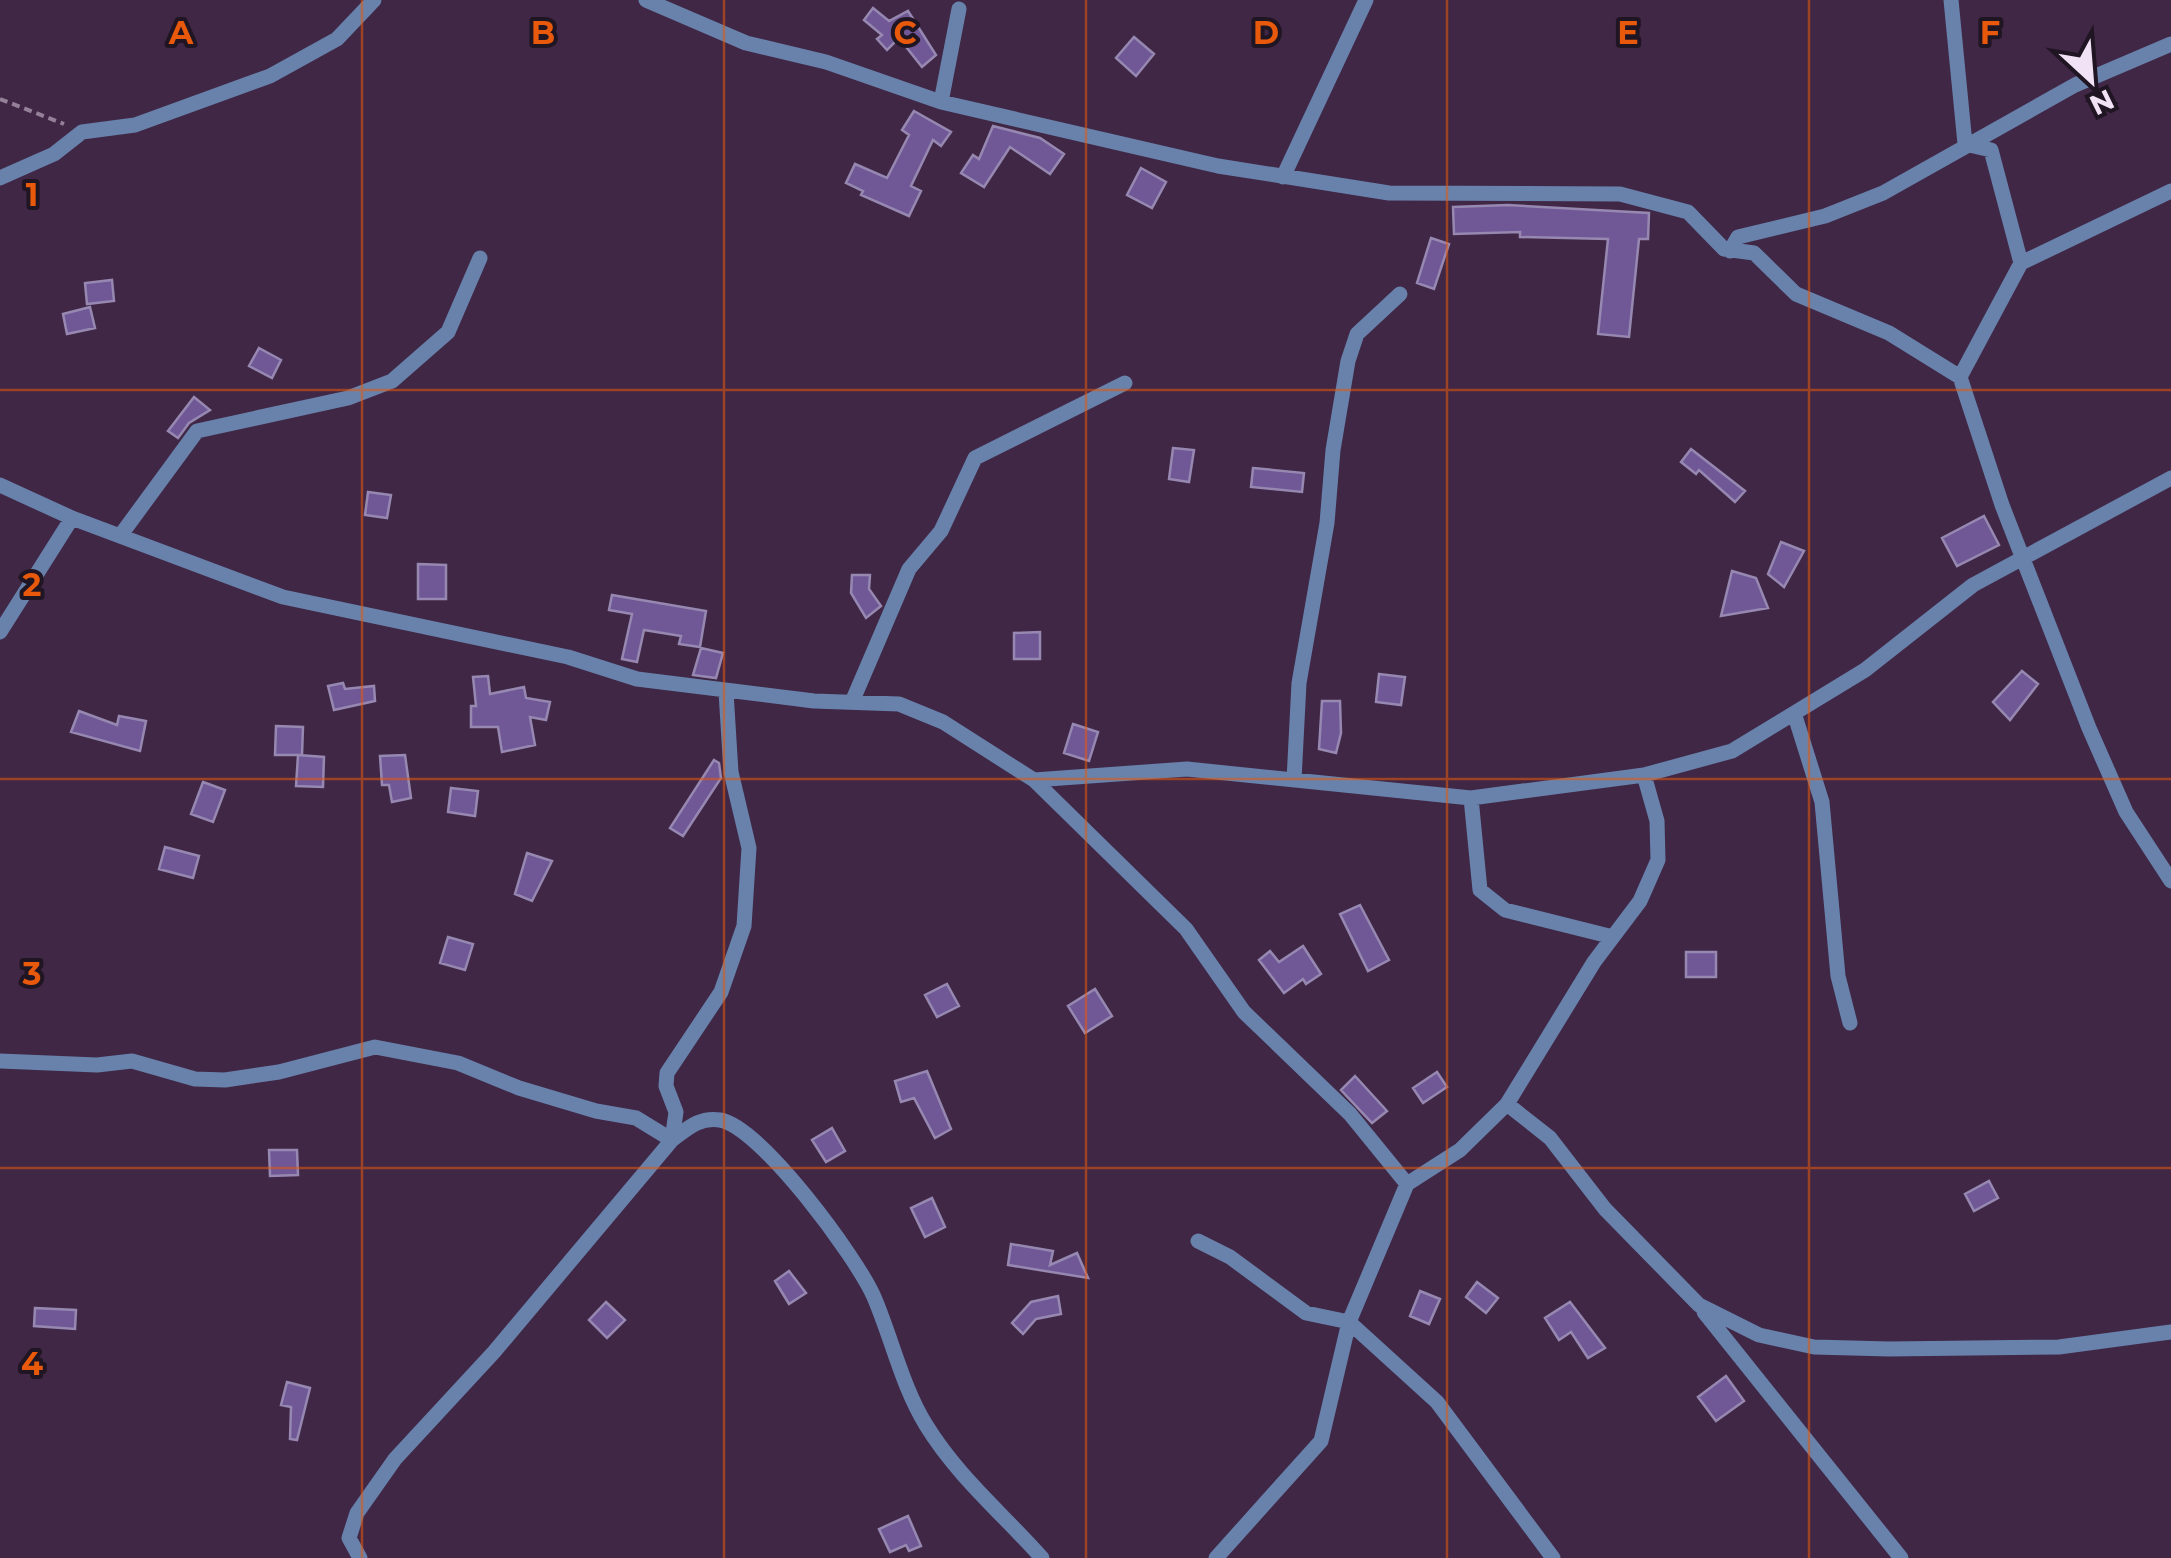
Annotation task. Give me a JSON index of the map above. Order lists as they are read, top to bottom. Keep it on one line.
{"north":"bottom right","grid":{"columns":["A","B","C","D","E","F"],"rows":["1","2","3","4"]}}
